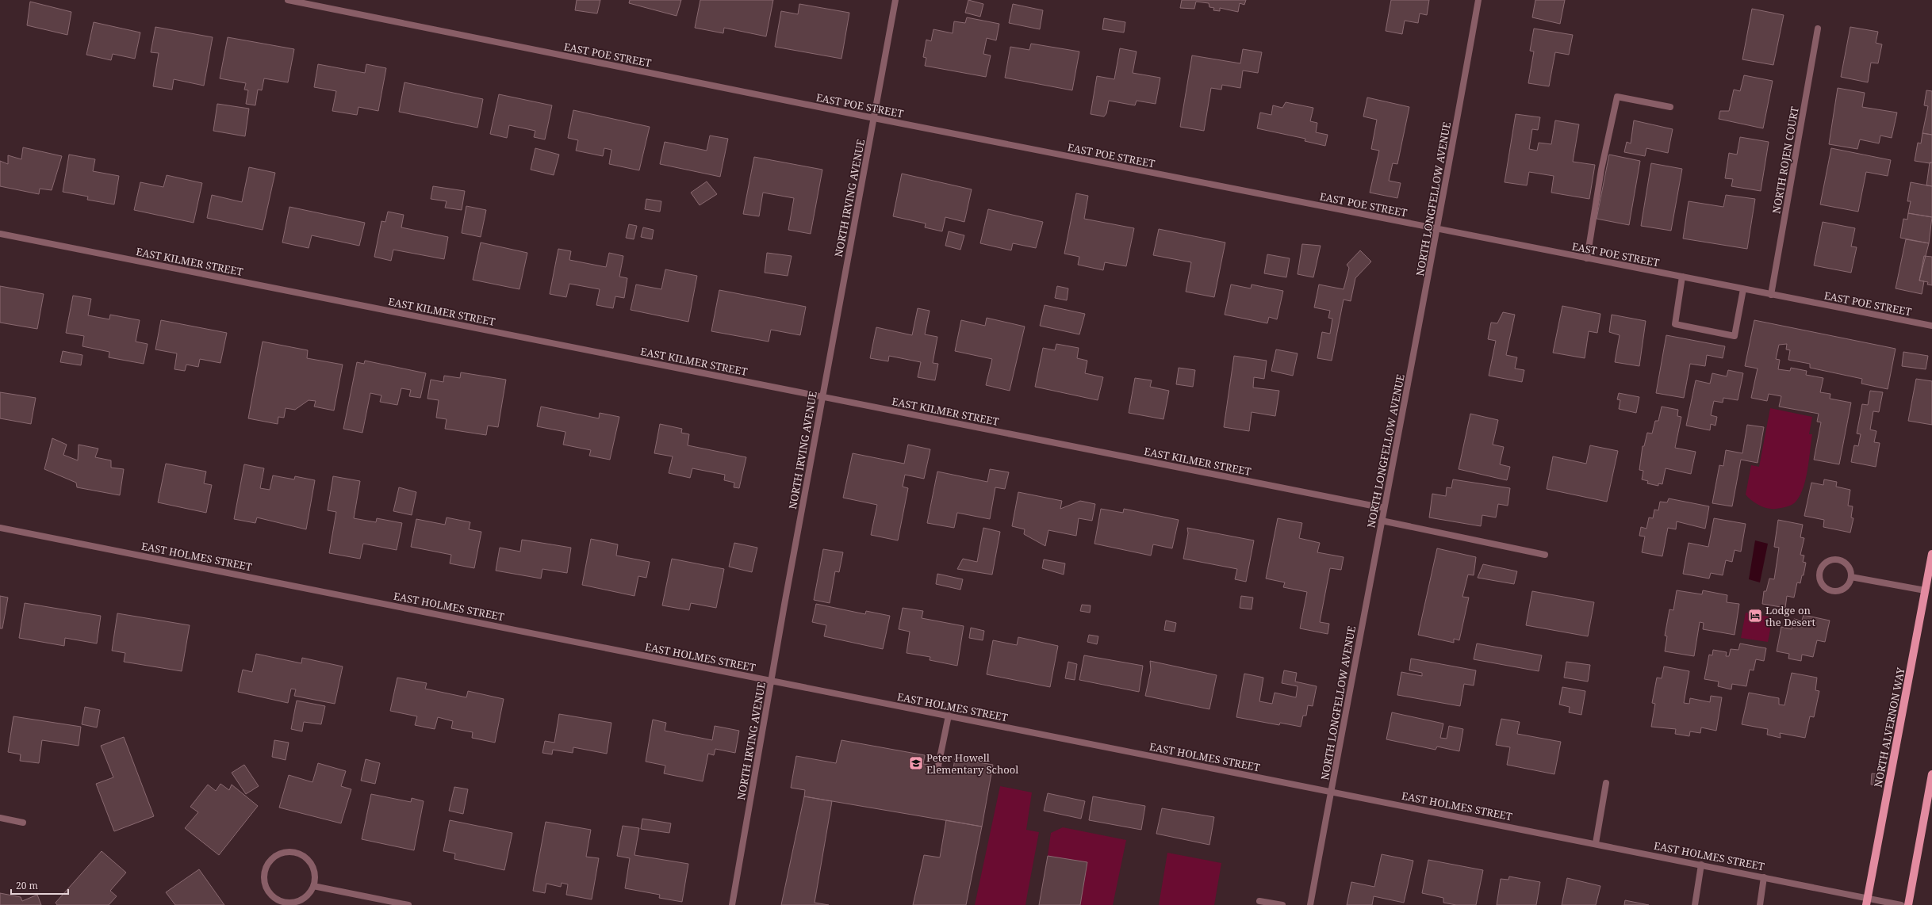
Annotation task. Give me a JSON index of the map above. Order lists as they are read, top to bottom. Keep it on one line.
{"streets":{"main road":["NORTH ALVERNON WAY"],"street":["EAST POE STREET","NORTH ROJEN COURT","NORTH IRVING AVENUE","NORTH LONGFELLOW AVENUE","EAST KILMER STREET","EAST HOLMES STREET"]},"crossings":[["EAST POE STREET","NORTH ROJEN COURT"],["EAST POE STREET","NORTH IRVING AVENUE"],["EAST POE STREET","NORTH LONGFELLOW AVENUE"],["NORTH IRVING AVENUE","EAST KILMER STREET"],["NORTH IRVING AVENUE","EAST HOLMES STREET"],["NORTH LONGFELLOW AVENUE","EAST KILMER STREET"],["NORTH LONGFELLOW AVENUE","EAST HOLMES STREET"],["EAST HOLMES STREET","NORTH ALVERNON WAY"]],"places":{"hotel":["Lodge on the Desert"],"school or university":["Peter Howell Elementary School"]},"scale_bar":"20 m"}
